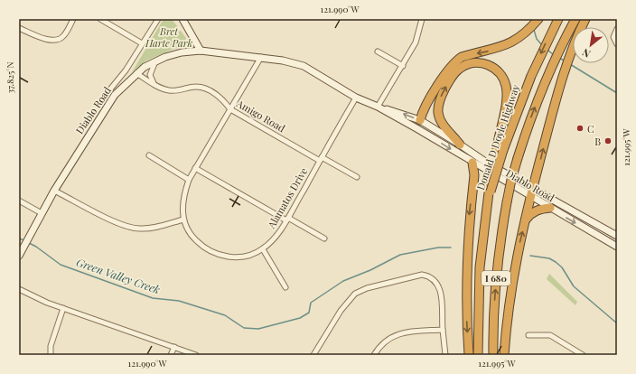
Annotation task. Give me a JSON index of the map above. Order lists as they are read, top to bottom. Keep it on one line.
{"streets":{"highway":["Donald D Doyle Highway","I 680"],"street":["Diablo Road","Amigo Road","Alamatos Drive"]},"crossings":[["Diablo Road","Amigo Road"],["Diablo Road","Alamatos Drive"],["Amigo Road","Alamatos Drive"]],"water":["Green Valley Creek"],"parks":["Bret Harte Park"],"places":["C","B"],"north":"bottom left","coordinates":["121.990°W","37.825°N","121.995°W"]}
